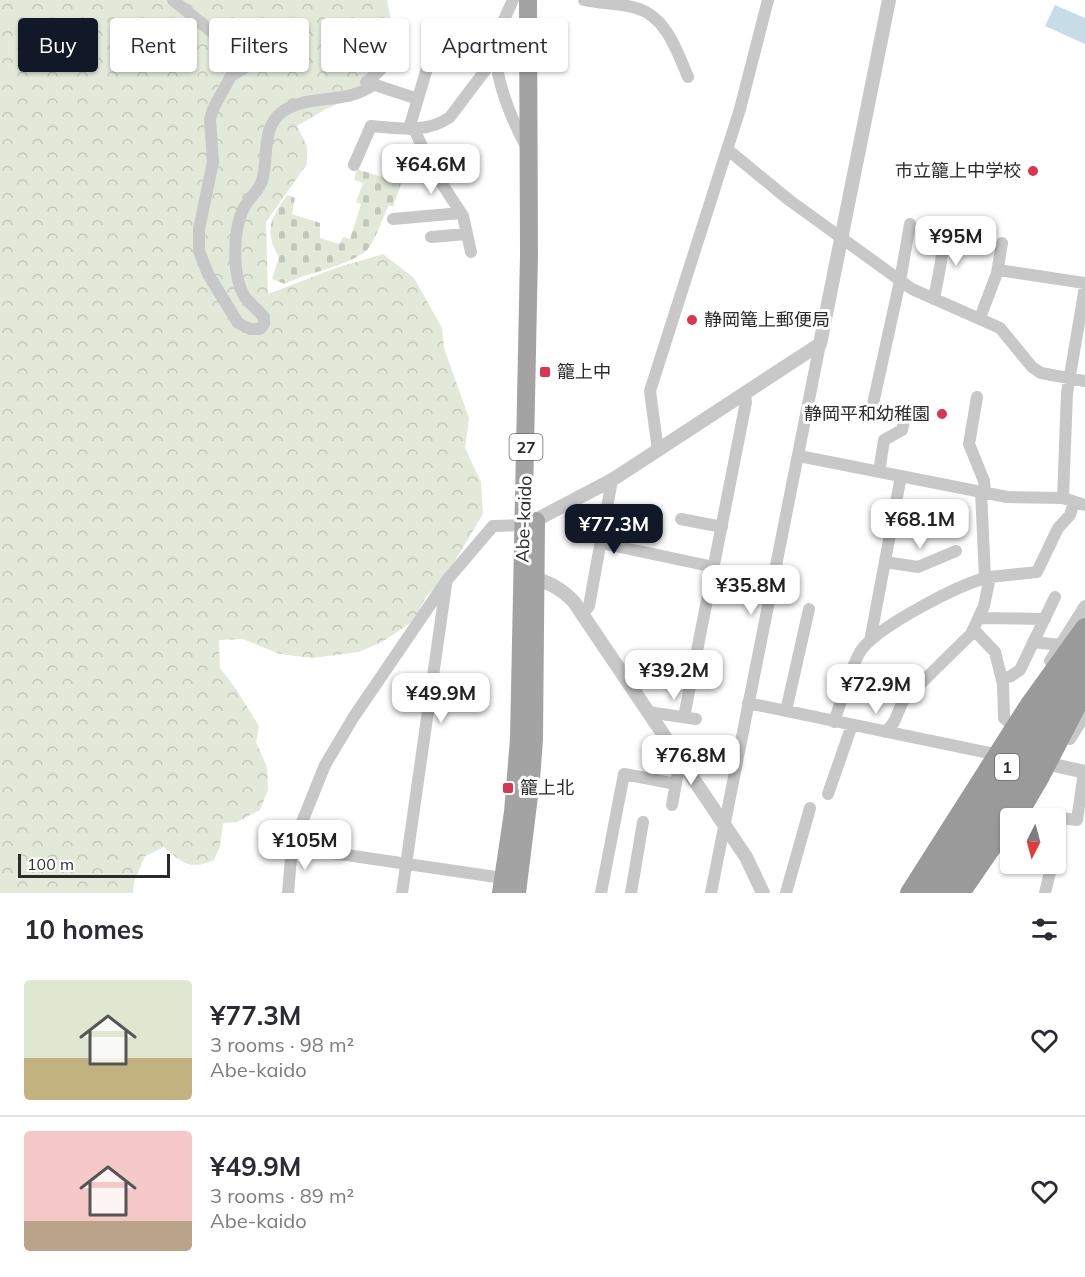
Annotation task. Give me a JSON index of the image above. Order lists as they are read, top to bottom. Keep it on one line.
{"streets":{"highway":["1"],"main road":["27","Abe-kaido"]},"places":{"other":["市立籠上中学校","静岡篭上郵便局","静岡平和幼稚園"],"transit":["籠上中","籠上北"]},"scale_bar":"100 m","north":"bottom","page":{"chip":["Buy","Rent","Filters","New","Apartment"],"price":["¥64.6M","¥95M","¥68.1M","¥77.3M","¥35.8M","¥39.2M","¥72.9M","¥49.9M","¥76.8M","¥105M"],"scale":"100 m","heading":"10 homes","list":[{"name":"¥77.3M","note":"3 rooms · 98 m² · Abe-kaido"},{"name":"¥49.9M","note":"3 rooms · 89 m² · Abe-kaido"}]}}
